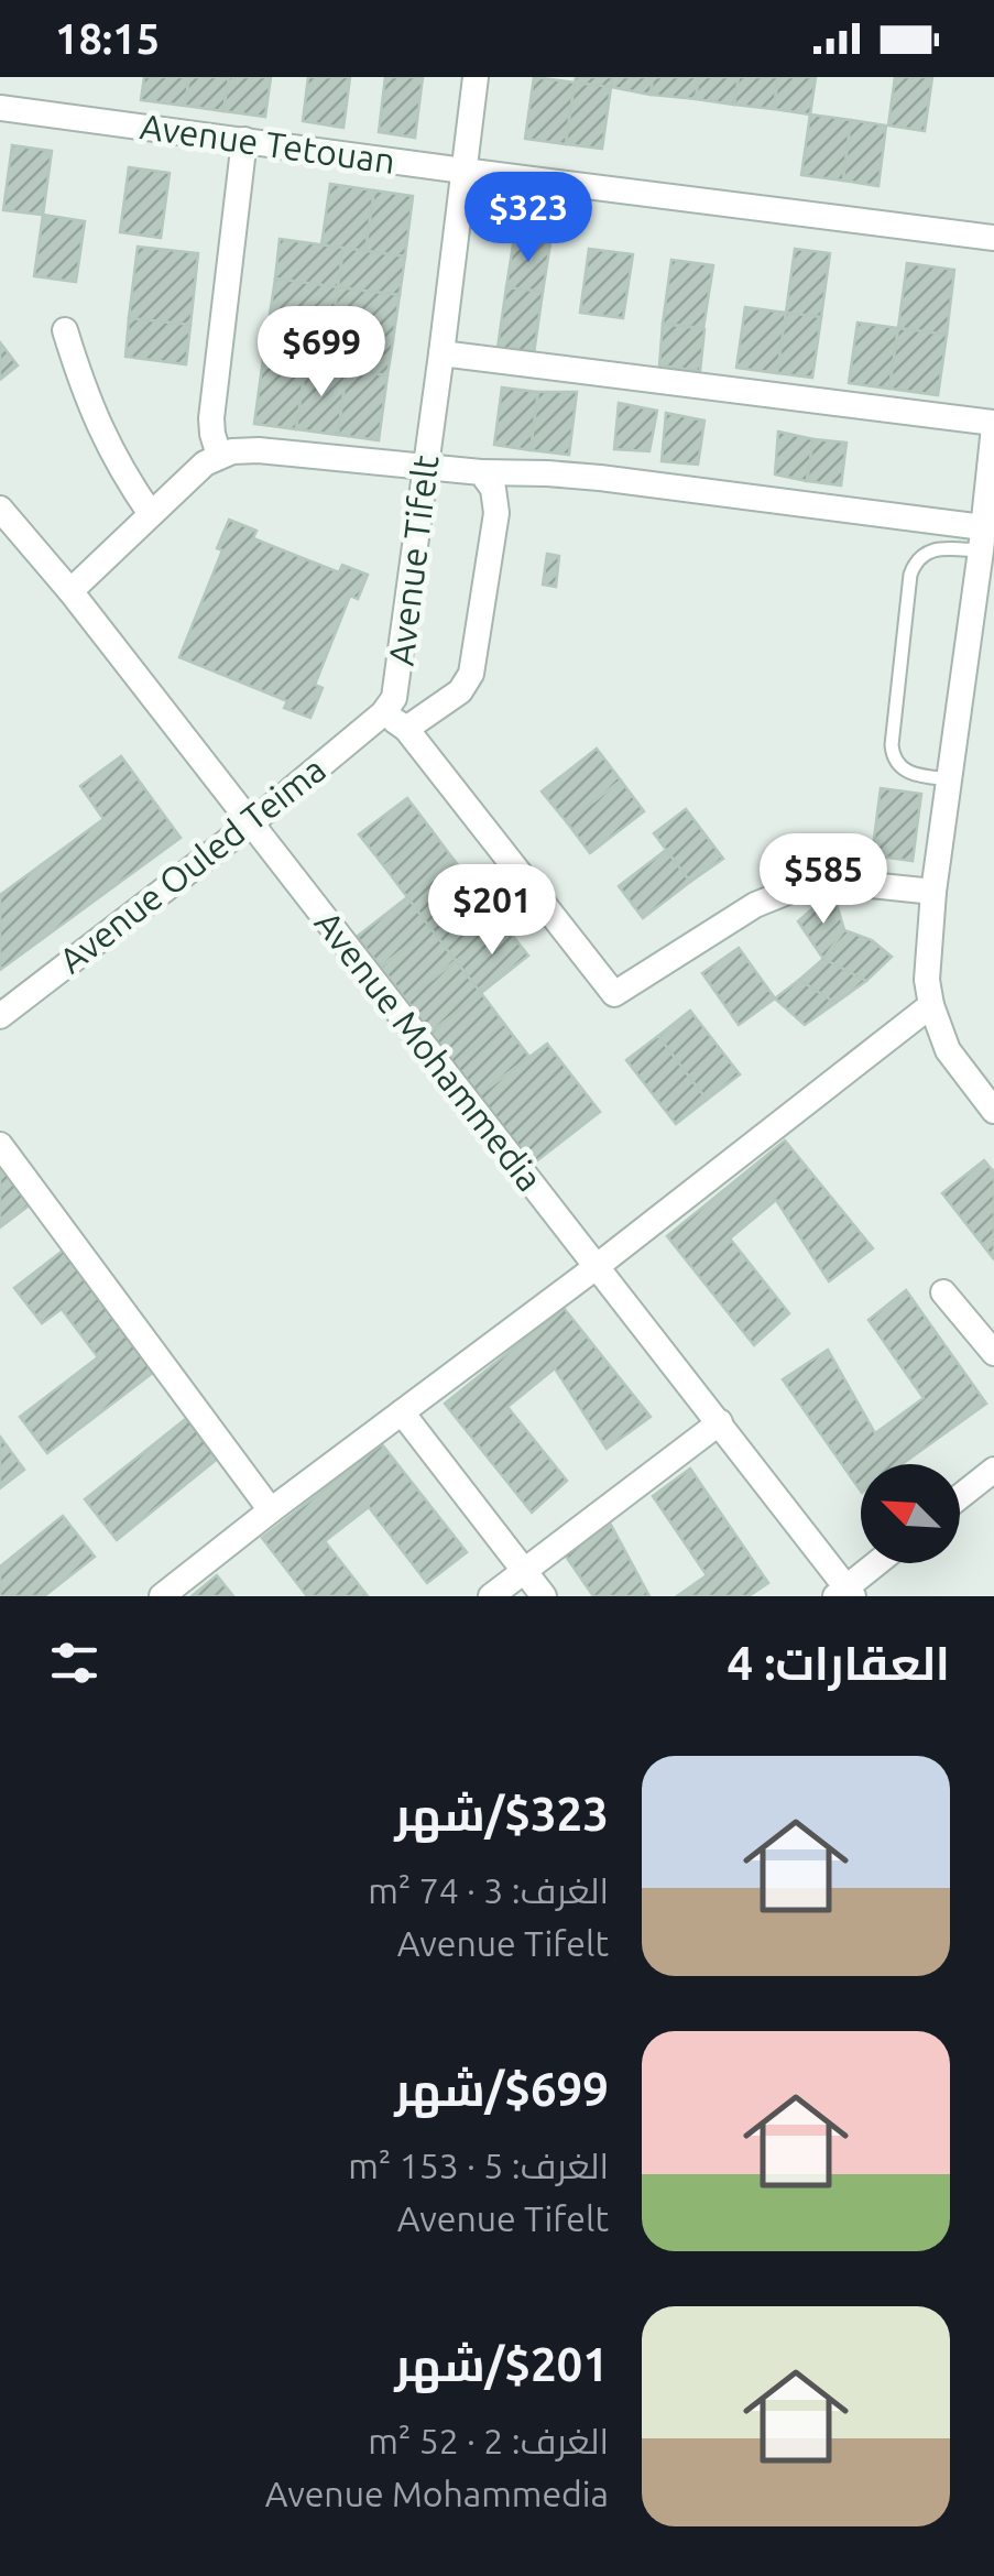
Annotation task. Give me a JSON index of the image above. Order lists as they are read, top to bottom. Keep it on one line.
{"streets":{"street":["Avenue Tetouan","Avenue Tifelt","Avenue Ouled Teima","Avenue Mohammedia"]},"crossings":[["Avenue Tetouan","Avenue Tifelt"],["Avenue Tifelt","Avenue Ouled Teima"],["Avenue Ouled Teima","Avenue Mohammedia"]],"north":"top left","page":{"status":"18:15","price":["$323","$699","$585","$201"],"heading":"العقارات: 4","list":[{"name":"$323/شهر","note":"الغرف: 3 · 74 m² · Avenue Tifelt"},{"name":"$699/شهر","note":"الغرف: 5 · 153 m² · Avenue Tifelt"},{"name":"$201/شهر","note":"الغرف: 2 · 52 m² · Avenue Mohammedia"}]}}
